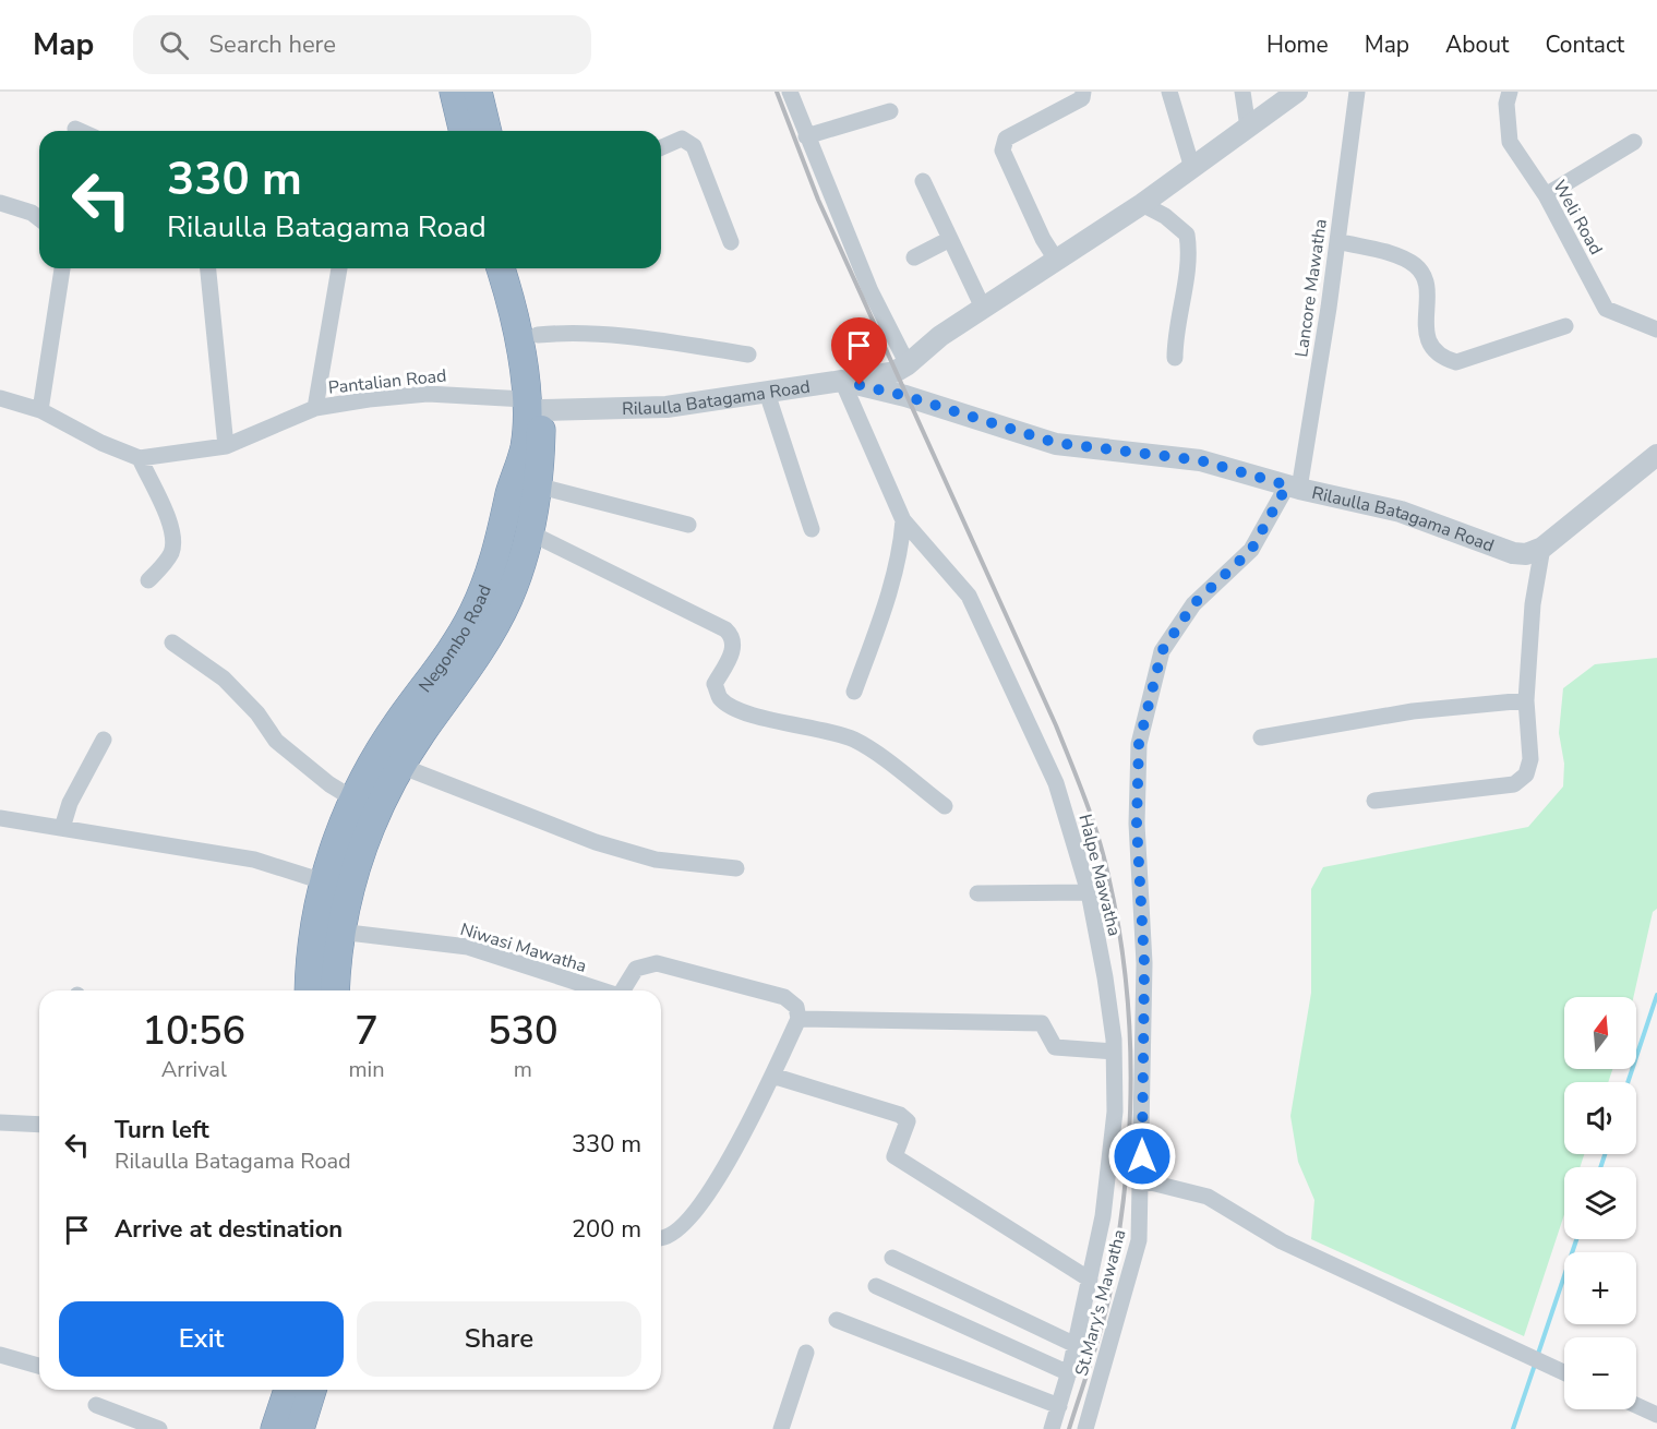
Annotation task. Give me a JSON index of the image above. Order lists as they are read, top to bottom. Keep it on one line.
{"streets":{"highway":["Negombo Road"],"street":["Weli Road","Lancore Mawatha","Pantalian Road","Rilaulla Batagama Road","Halpe Mawatha","Niwasi Mawatha","St.Mary's Mawatha"]},"crossings":[["Lancore Mawatha","Rilaulla Batagama Road"],["Lancore Mawatha","St.Mary's Mawatha"],["Pantalian Road","Rilaulla Batagama Road"],["Pantalian Road","Negombo Road"],["Rilaulla Batagama Road","Negombo Road"],["Rilaulla Batagama Road","Halpe Mawatha"],["Rilaulla Batagama Road","St.Mary's Mawatha"],["Negombo Road","Niwasi Mawatha"]],"north":"top","page":{"header":"Map","search":"Search here","nav":["Home","Map","About","Contact"],"turn":["330 m","Rilaulla Batagama Road"],"eta":["10:56","Arrival","7","min","530","m"],"map_buttons":["+","−"],"list":[{"name":"Turn left","note":"Rilaulla Batagama Road","value":"330 m"},{"name":"Arrive at destination","value":"200 m"}],"buttons":["Exit","Share"]}}
